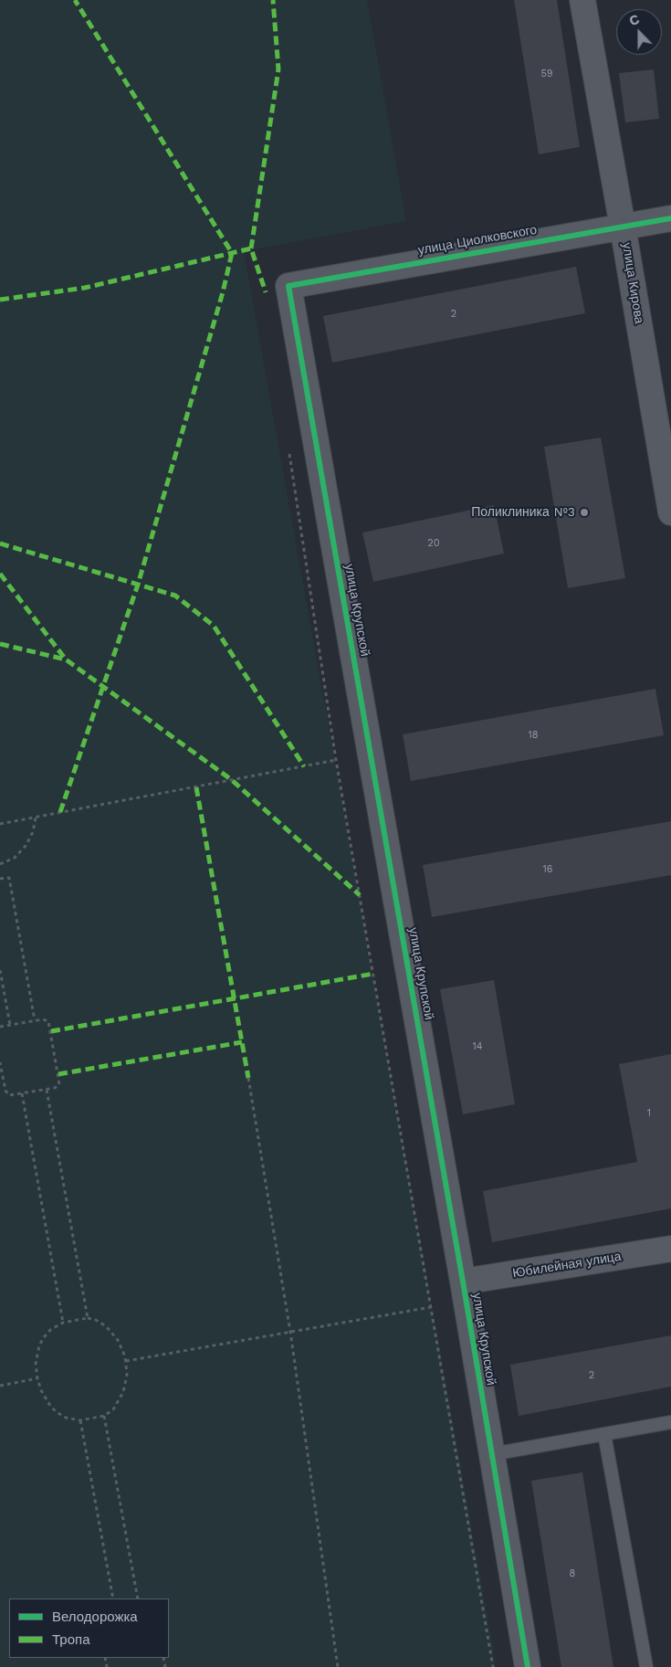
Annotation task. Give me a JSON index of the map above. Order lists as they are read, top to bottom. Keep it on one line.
{"streets":{"street":["улица Циолковского","улица Кирова","улица Крупской","Юбилейная улица"]},"crossings":[["улица Циолковского","улица Кирова"],["улица Циолковского","улица Крупской"],["улица Крупской","Юбилейная улица"]],"places":["Поликлиника №3"],"house_numbers":["59","2","20","18","16","14","1","2","8"],"legend":["Велодорожка","Тропа"],"north":"top"}
